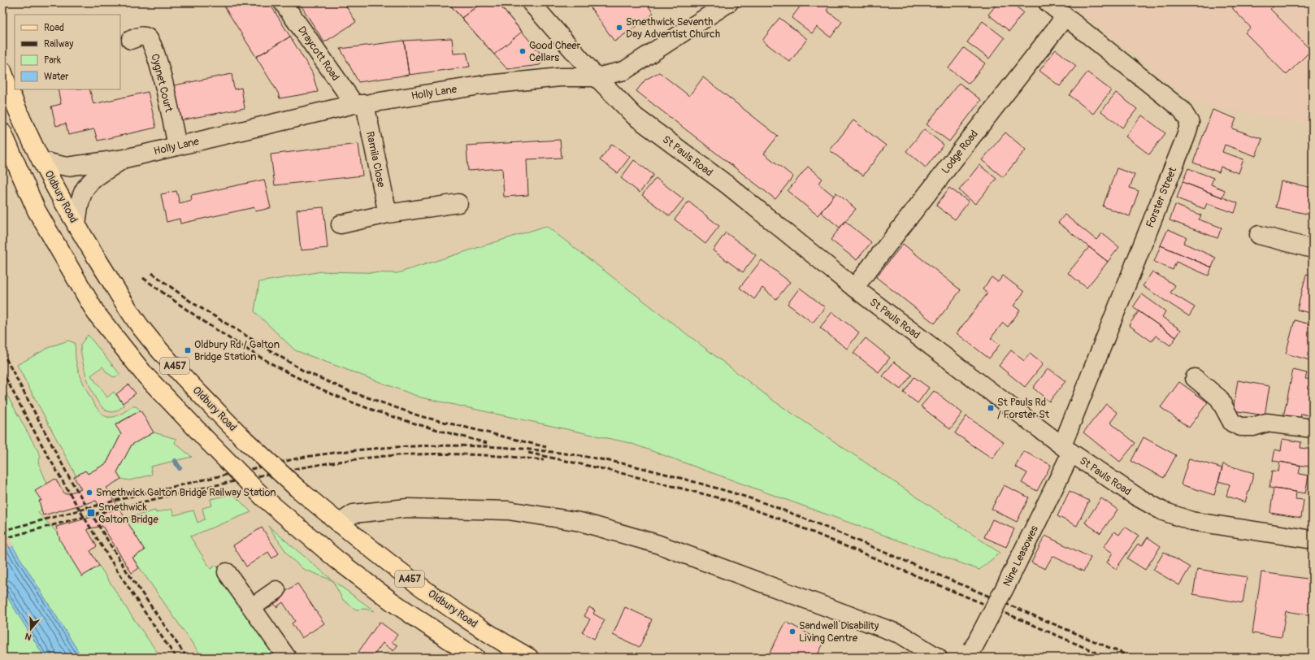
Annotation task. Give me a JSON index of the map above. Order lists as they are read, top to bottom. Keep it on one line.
{"streets":{"main road":["Oldbury Road","A457"],"street":["Draycott Road","Cygnet Court","Holly Lane","Lodge Road","St Pauls Road","Ramila Close","Forster Street","Nine Leasowes"]},"crossings":[["Draycott Road","Holly Lane"],["Draycott Road","Ramila Close"],["Cygnet Court","Holly Lane"],["Holly Lane","St Pauls Road"],["Holly Lane","Ramila Close"],["Holly Lane","Oldbury Road"],["Lodge Road","St Pauls Road"],["Lodge Road","Forster Street"],["St Pauls Road","Forster Street"],["St Pauls Road","Nine Leasowes"],["Forster Street","Nine Leasowes"]],"places":{"other":["Smethwick Seventh Day Adventist Church","Good Cheer Cellars","Smethwick Galton Bridge Railway Station","Sandwell Disability Living Centre"],"transit":["Oldbury Rd / Galton Bridge Station","St Pauls Rd / Forster St","Smethwick Galton Bridge"]},"legend":["Road","Railway","Park","Water"],"north":"bottom"}
